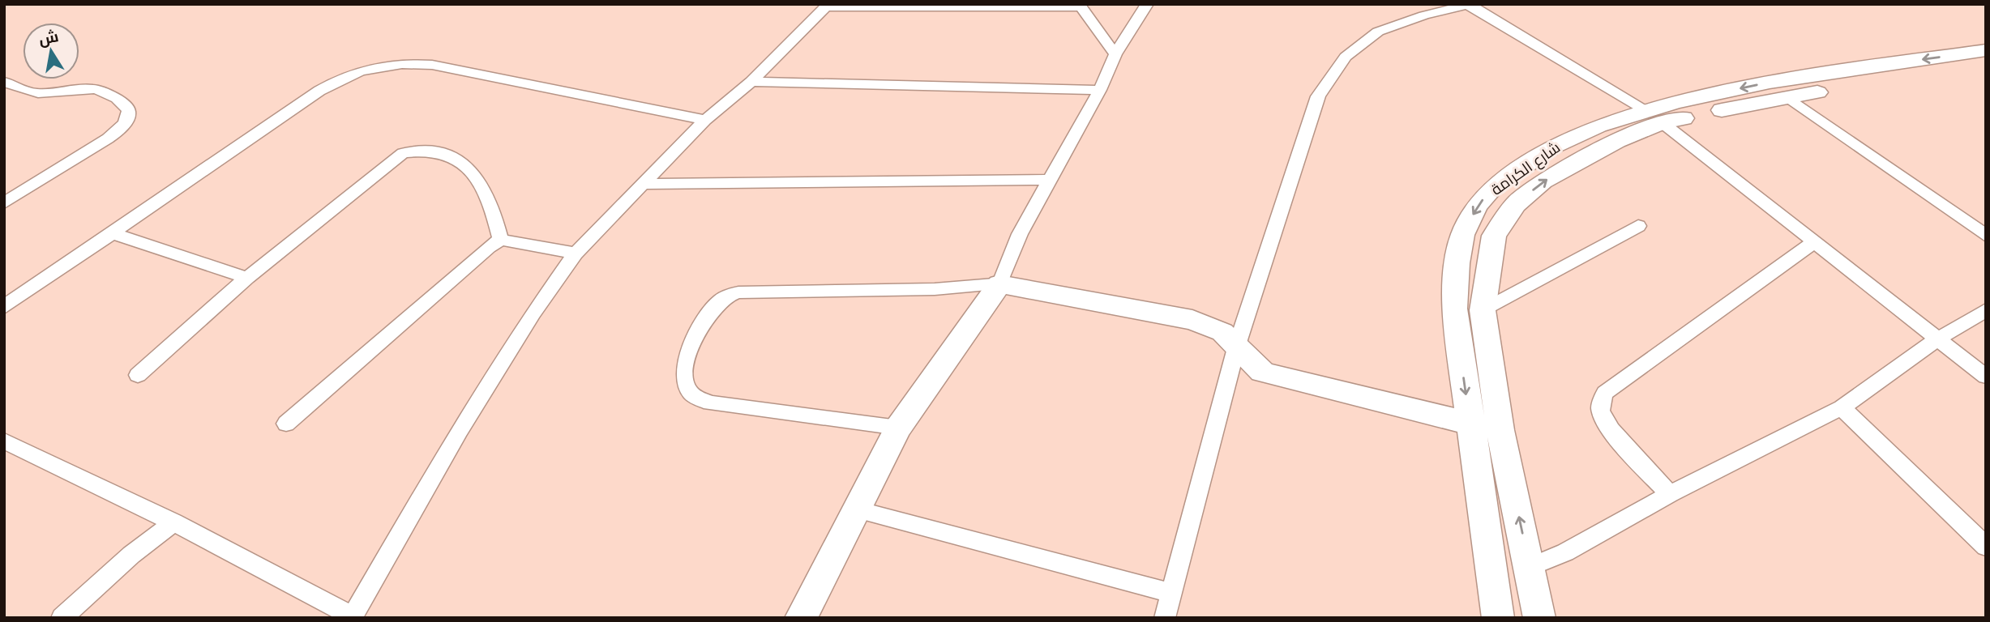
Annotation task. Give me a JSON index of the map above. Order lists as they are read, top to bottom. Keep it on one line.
{"streets":{"street":["شارع الكرامة"]},"north":"top"}
